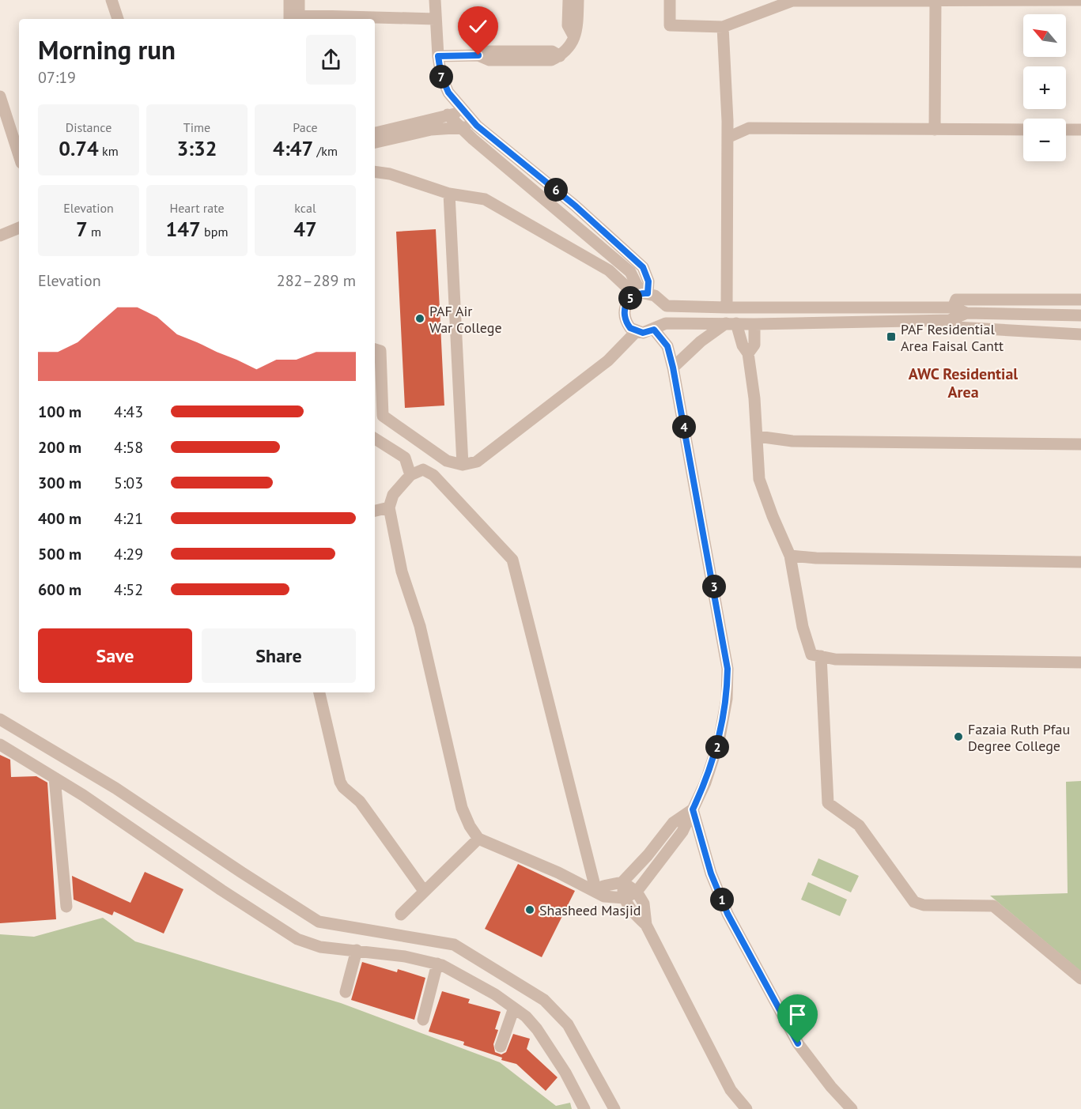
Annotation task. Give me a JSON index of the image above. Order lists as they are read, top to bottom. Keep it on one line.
{"districts":["AWC Residential Area"],"places":{"other":["PAF Air War College","Fazaia Ruth Pfau Degree College","Shasheed Masjid"],"transit":["PAF Residential Area Faisal Cantt"]},"north":"top left","page":{"map_buttons":["+","−"],"heading":["Morning run","07:19"],"pins":["7","6","5","4","3","2","1"],"stats":[["Distance","0.74 km"],["Time","3:32"],["Pace","4:47 /km"],["Elevation","7 m"],["Heart rate","147 bpm"],["kcal","47"]],"chart":["Elevation","282–289 m"],"list":[{"name":"100 m","note":"4:43"},{"name":"200 m","note":"4:58"},{"name":"300 m","note":"5:03"},{"name":"400 m","note":"4:21"},{"name":"500 m","note":"4:29"},{"name":"600 m","note":"4:52"}],"buttons":["Save","Share"]}}
